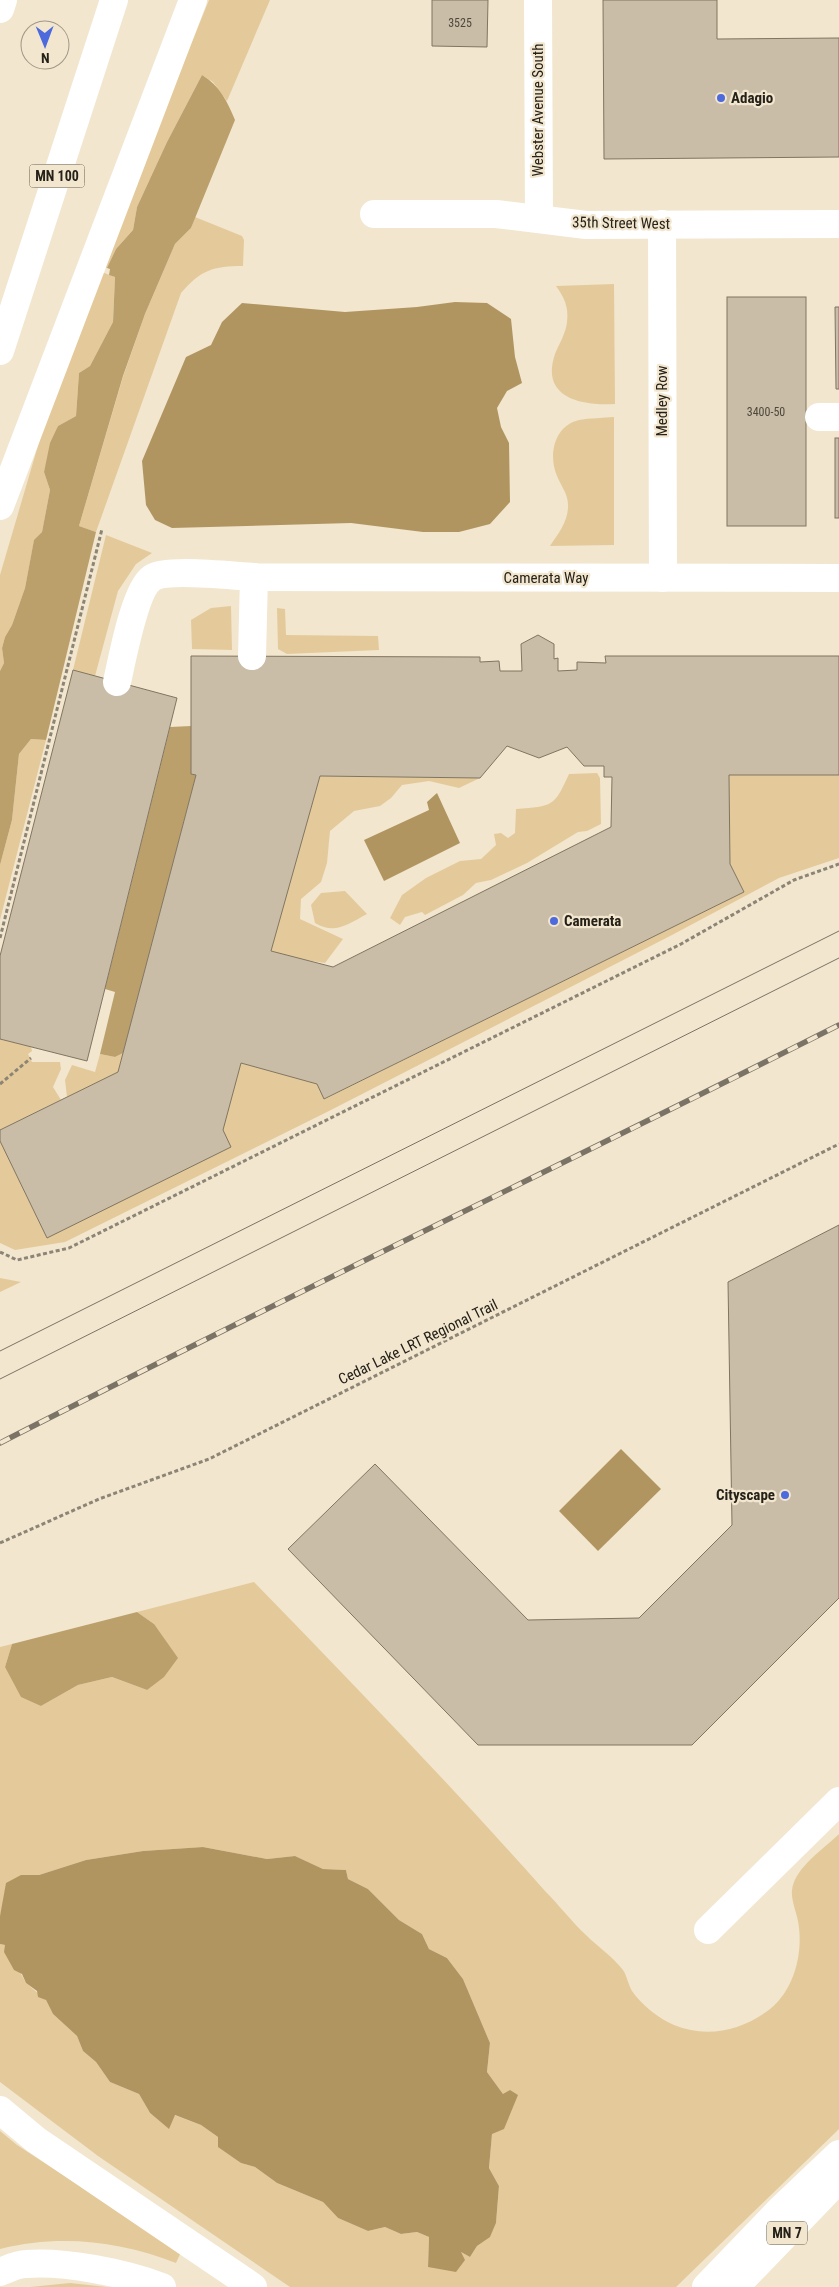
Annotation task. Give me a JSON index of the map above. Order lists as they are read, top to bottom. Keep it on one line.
{"streets":{"main road":["Webster Avenue South","MN 100","35th Street West","Medley Row","Camerata Way","MN 7"],"path":["Cedar Lake LRT Regional Trail"]},"crossings":[["Webster Avenue South","35th Street West"],["35th Street West","Medley Row"],["Medley Row","Camerata Way"]],"places":["Adagio","Camerata","Cityscape"],"house_numbers":["3525","3400-50"],"north":"bottom"}
